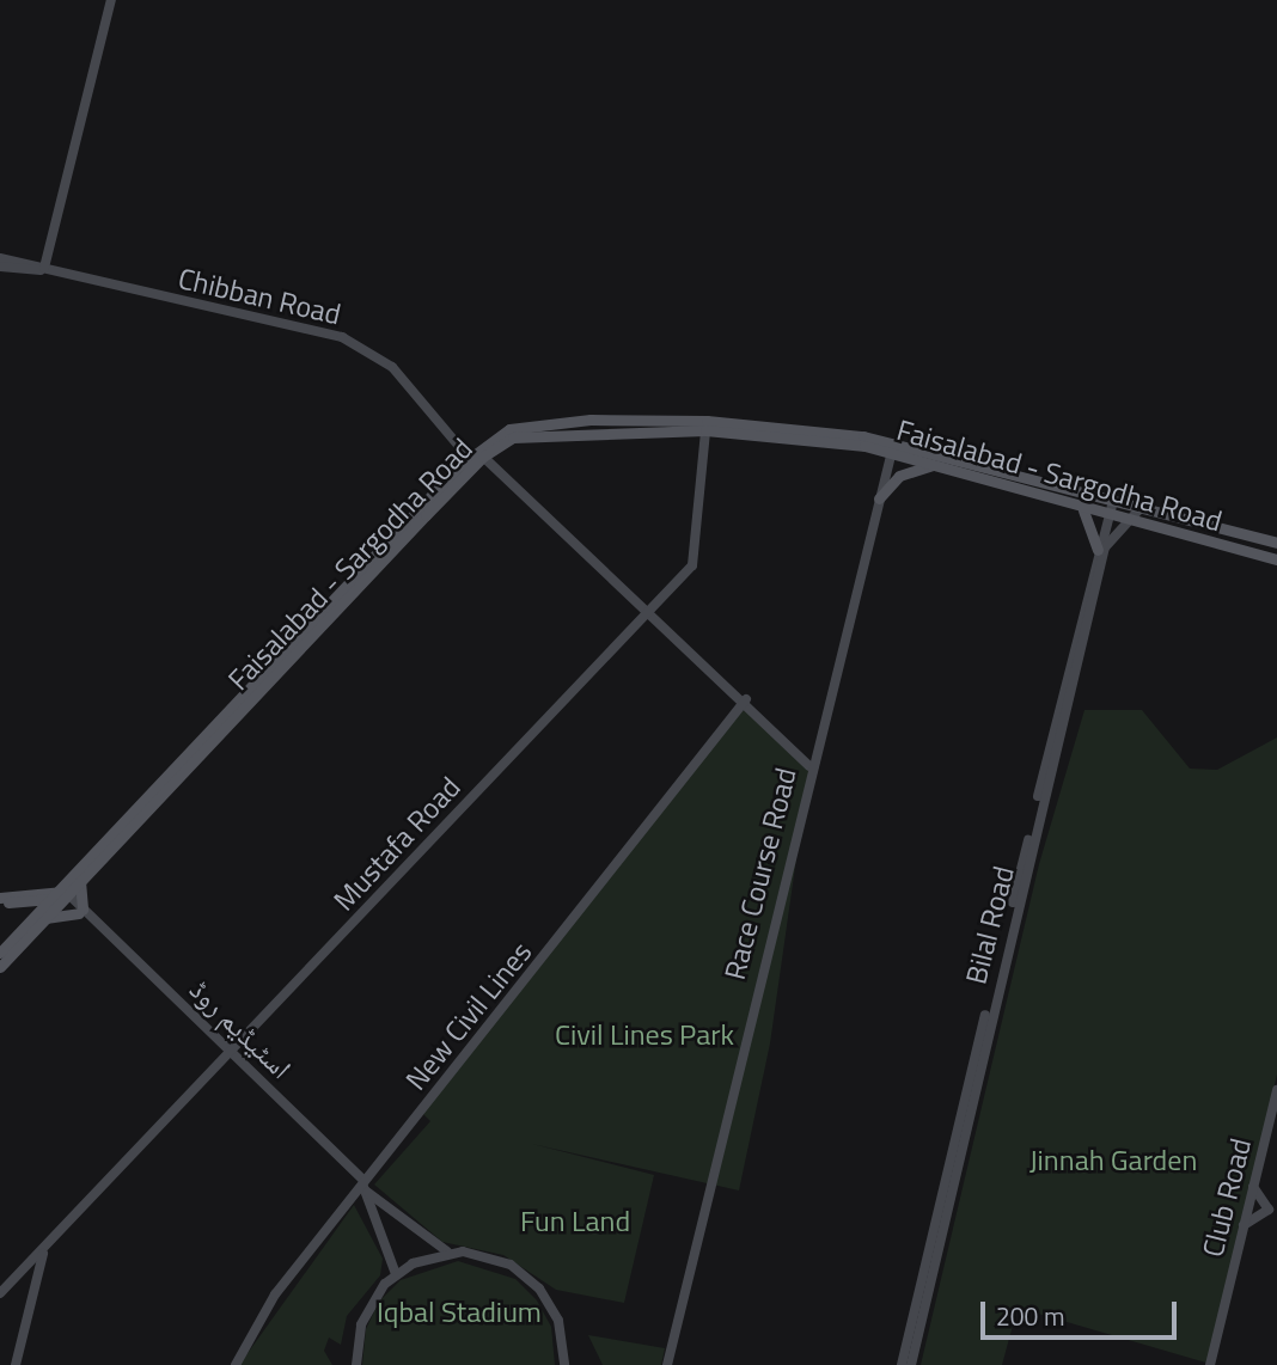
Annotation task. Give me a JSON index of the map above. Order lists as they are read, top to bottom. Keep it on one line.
{"streets":{"main road":["Faisalabad - Sargodha Road"],"street":["Chibban Road","Mustafa Road","Race Course Road","Bilal Road","New Civil Lines","اسٹیڈیم روڈ","Club Road"]},"crossings":[["Chibban Road","Faisalabad - Sargodha Road"],["Faisalabad - Sargodha Road","Mustafa Road"],["Faisalabad - Sargodha Road","Race Course Road"],["Faisalabad - Sargodha Road","Bilal Road"],["Faisalabad - Sargodha Road","اسٹیڈیم روڈ"],["Mustafa Road","اسٹیڈیم روڈ"],["New Civil Lines","اسٹیڈیم روڈ"]],"parks":["Civil Lines Park","Jinnah Garden","Fun Land","Iqbal Stadium"],"scale_bar":"200 m"}
